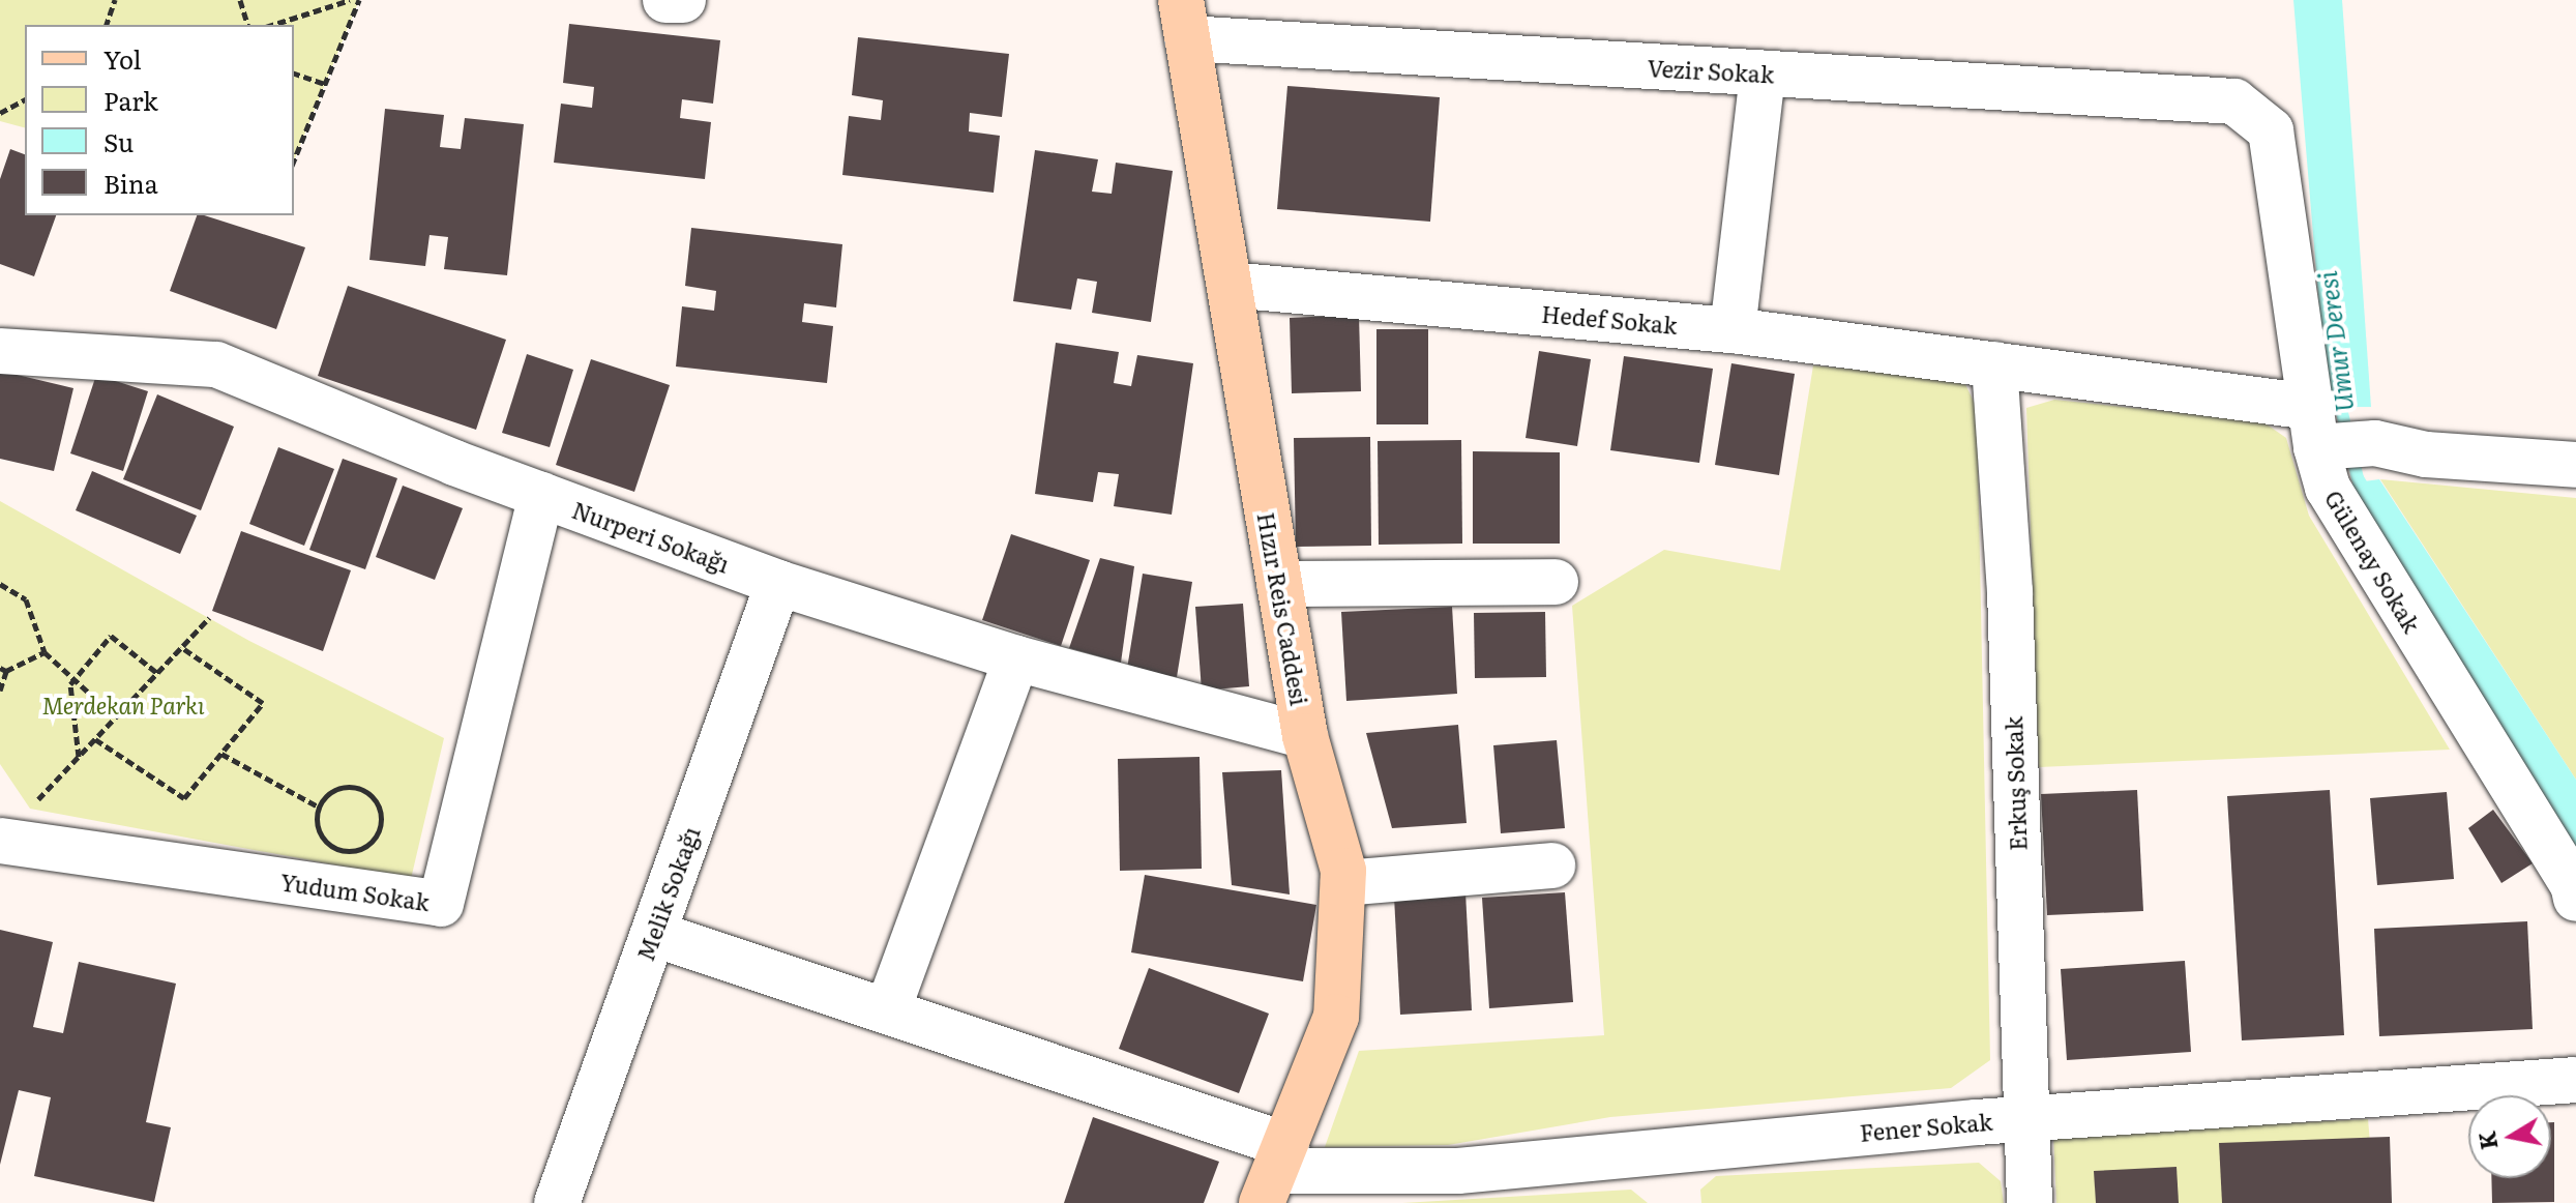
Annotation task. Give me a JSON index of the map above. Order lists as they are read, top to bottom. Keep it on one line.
{"streets":{"street":["Vezir Sokak","Hedef Sokak","Nurperi Sokağı","Gülenay Sokak","Hızır Reis Caddesi","Erkuş Sokak","Yudum Sokak","Melik Sokağı","Fener Sokak"]},"crossings":[["Vezir Sokak","Gülenay Sokak"],["Vezir Sokak","Hızır Reis Caddesi"],["Hedef Sokak","Gülenay Sokak"],["Hedef Sokak","Hızır Reis Caddesi"],["Hedef Sokak","Erkuş Sokak"],["Nurperi Sokağı","Hızır Reis Caddesi"],["Nurperi Sokağı","Yudum Sokak"],["Nurperi Sokağı","Melik Sokağı"],["Hızır Reis Caddesi","Fener Sokak"],["Erkuş Sokak","Fener Sokak"],["Melik Sokağı","Fener Sokak"]],"water":["Umur Deresi"],"parks":["Merdekan Parkı"],"legend":["Yol","Park","Su","Bina"],"north":"left"}
